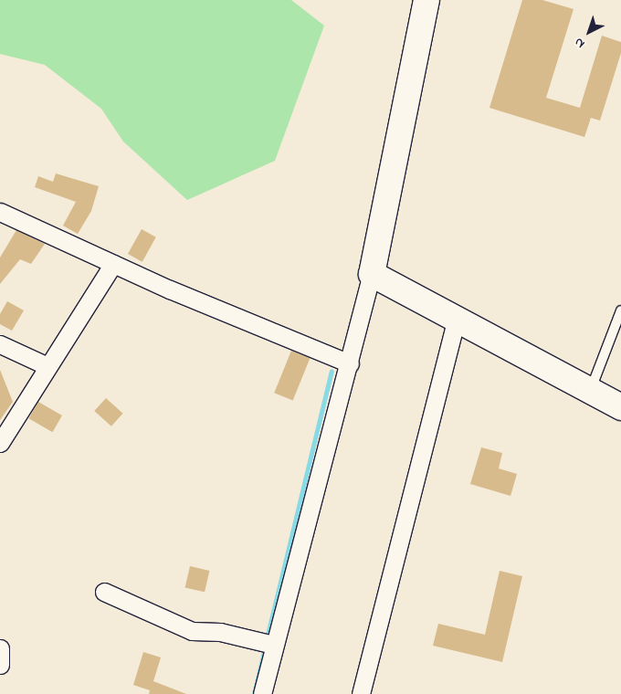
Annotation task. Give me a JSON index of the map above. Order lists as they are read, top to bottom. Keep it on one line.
{"north":"bottom left"}
